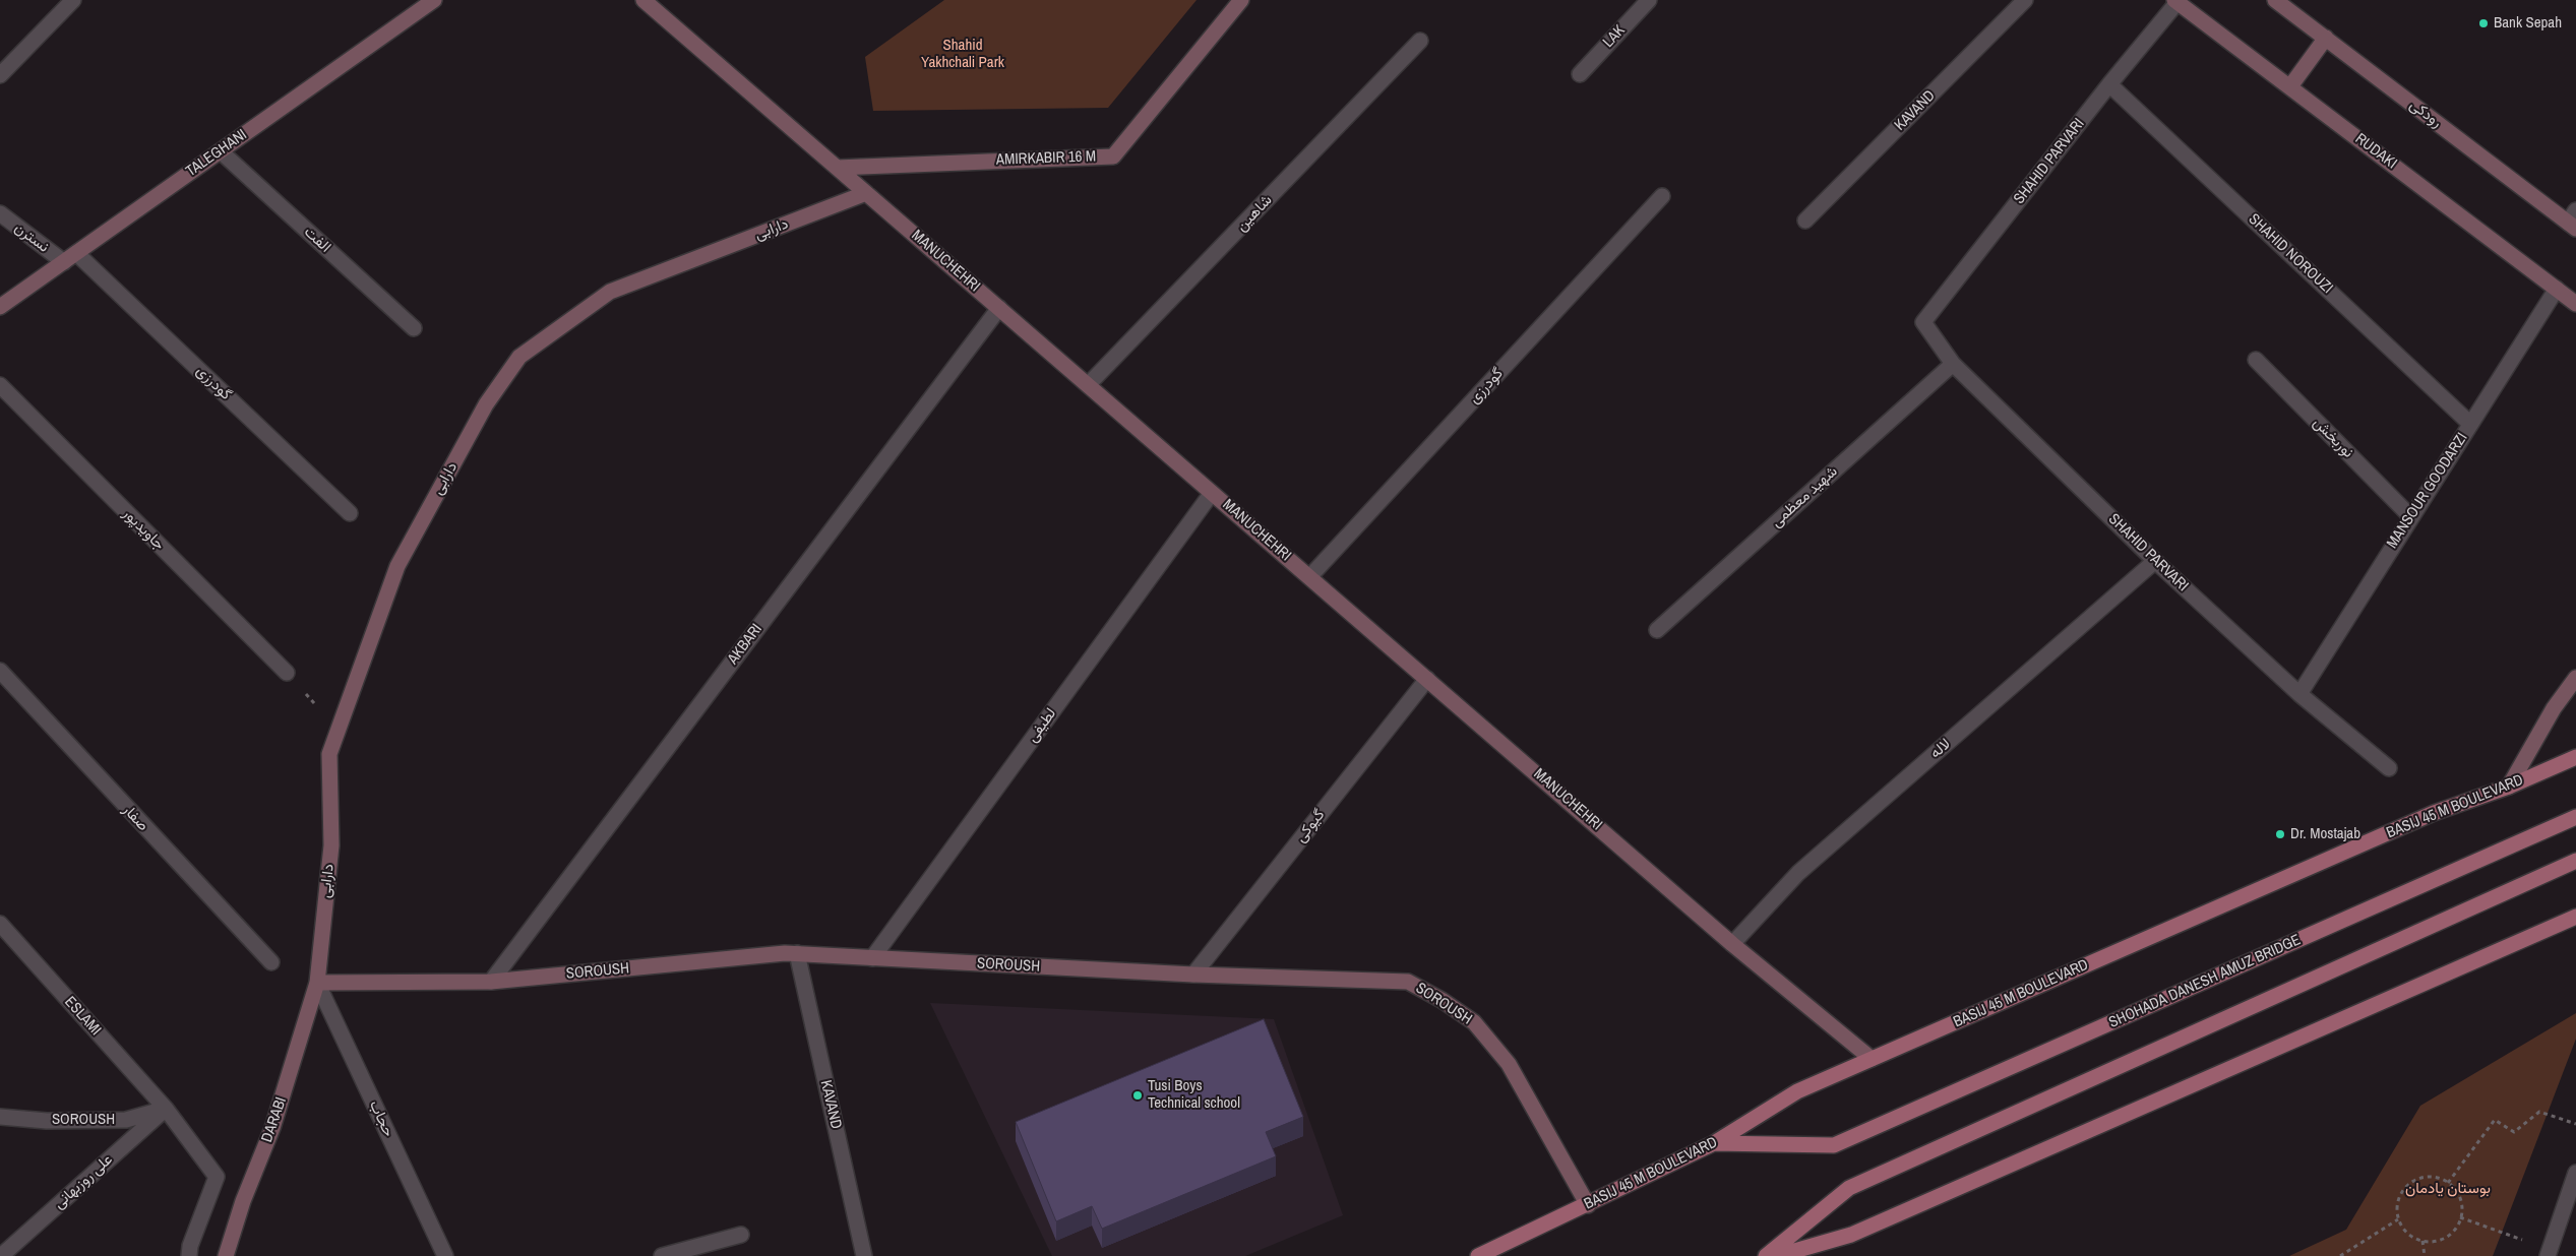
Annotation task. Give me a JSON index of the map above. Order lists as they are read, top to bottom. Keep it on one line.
{"streets":{"main road":["BASIJ 45 M BOULEVARD","SHOHADA DANESH AMUZ BRIDGE"],"street":["LAK","KAVAND","رودکی","RUDAKI","TALEGHANI","AMIRKABIR 16 M","SHAHID PARVARI","شاهین","دارابی","نسترن","الفت","SHAHID NOROUZI","MANUCHEHRI","گودرزی","نوربخش","MANSOUR GOODARZI","شهید معظمی","جاویدپور","AKBARI","لطیفی","لاله","صفار","گیوکی","SOROUSH","ESLAMI","حجاب","DARABI","علی روزبهانی"]},"crossings":[["KAVAND","SOROUSH"],["RUDAKI","MANSOUR GOODARZI"],["TALEGHANI","نسترن"],["TALEGHANI","الفت"],["TALEGHANI","گودرزی"],["AMIRKABIR 16 M","MANUCHEHRI"],["SHAHID PARVARI","SHAHID NOROUZI"],["SHAHID PARVARI","MANSOUR GOODARZI"],["SHAHID PARVARI","شهید معظمی"],["SHAHID PARVARI","لاله"],["شاهین","MANUCHEHRI"],["دارابی","MANUCHEHRI"],["دارابی","SOROUSH"],["دارابی","حجاب"],["دارابی","DARABI"],["نسترن","گودرزی"],["SHAHID NOROUZI","MANSOUR GOODARZI"],["MANUCHEHRI","گودرزی"],["MANUCHEHRI","AKBARI"],["MANUCHEHRI","لطیفی"],["MANUCHEHRI","لاله"],["MANUCHEHRI","BASIJ 45 M BOULEVARD"],["MANUCHEHRI","گیوکی"],["نوربخش","MANSOUR GOODARZI"],["AKBARI","SOROUSH"],["لطیفی","SOROUSH"],["BASIJ 45 M BOULEVARD","SOROUSH"],["BASIJ 45 M BOULEVARD","SHOHADA DANESH AMUZ BRIDGE"],["گیوکی","SOROUSH"],["SOROUSH","ESLAMI"],["SOROUSH","حجاب"],["SOROUSH","DARABI"],["SOROUSH","علی روزبهانی"],["ESLAMI","علی روزبهانی"],["حجاب","DARABI"]],"parks":["Shahid Yakhchali Park","بوستان یادمان"],"places":["Bank Sepah","Dr. Mostajab","Tusi Boys Technical school"]}
